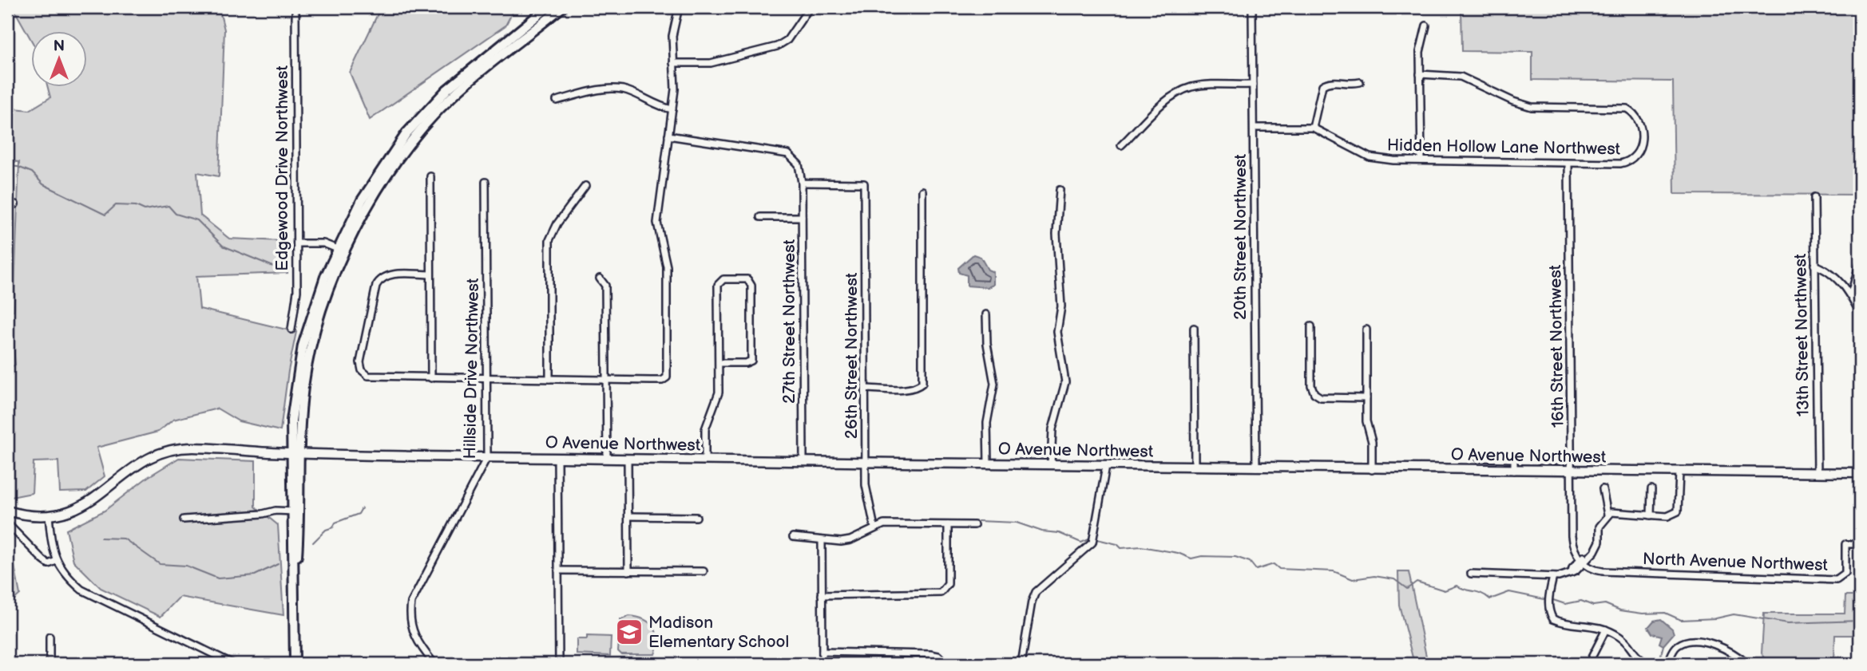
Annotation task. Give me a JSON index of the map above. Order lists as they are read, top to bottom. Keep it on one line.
{"streets":{"street":["Hidden Hollow Lane Northwest","Edgewood Drive Northwest","20th Street Northwest","27th Street Northwest","13th Street Northwest","16th Street Northwest","26th Street Northwest","Hillside Drive Northwest","O Avenue Northwest","North Avenue Northwest"]},"crossings":[["Hidden Hollow Lane Northwest","20th Street Northwest"],["Hidden Hollow Lane Northwest","16th Street Northwest"],["20th Street Northwest","O Avenue Northwest"],["27th Street Northwest","26th Street Northwest"],["27th Street Northwest","O Avenue Northwest"],["13th Street Northwest","O Avenue Northwest"],["16th Street Northwest","O Avenue Northwest"],["16th Street Northwest","North Avenue Northwest"],["26th Street Northwest","O Avenue Northwest"],["Hillside Drive Northwest","O Avenue Northwest"]],"places":{"school or university":["Madison Elementary School"]},"north":"top"}
